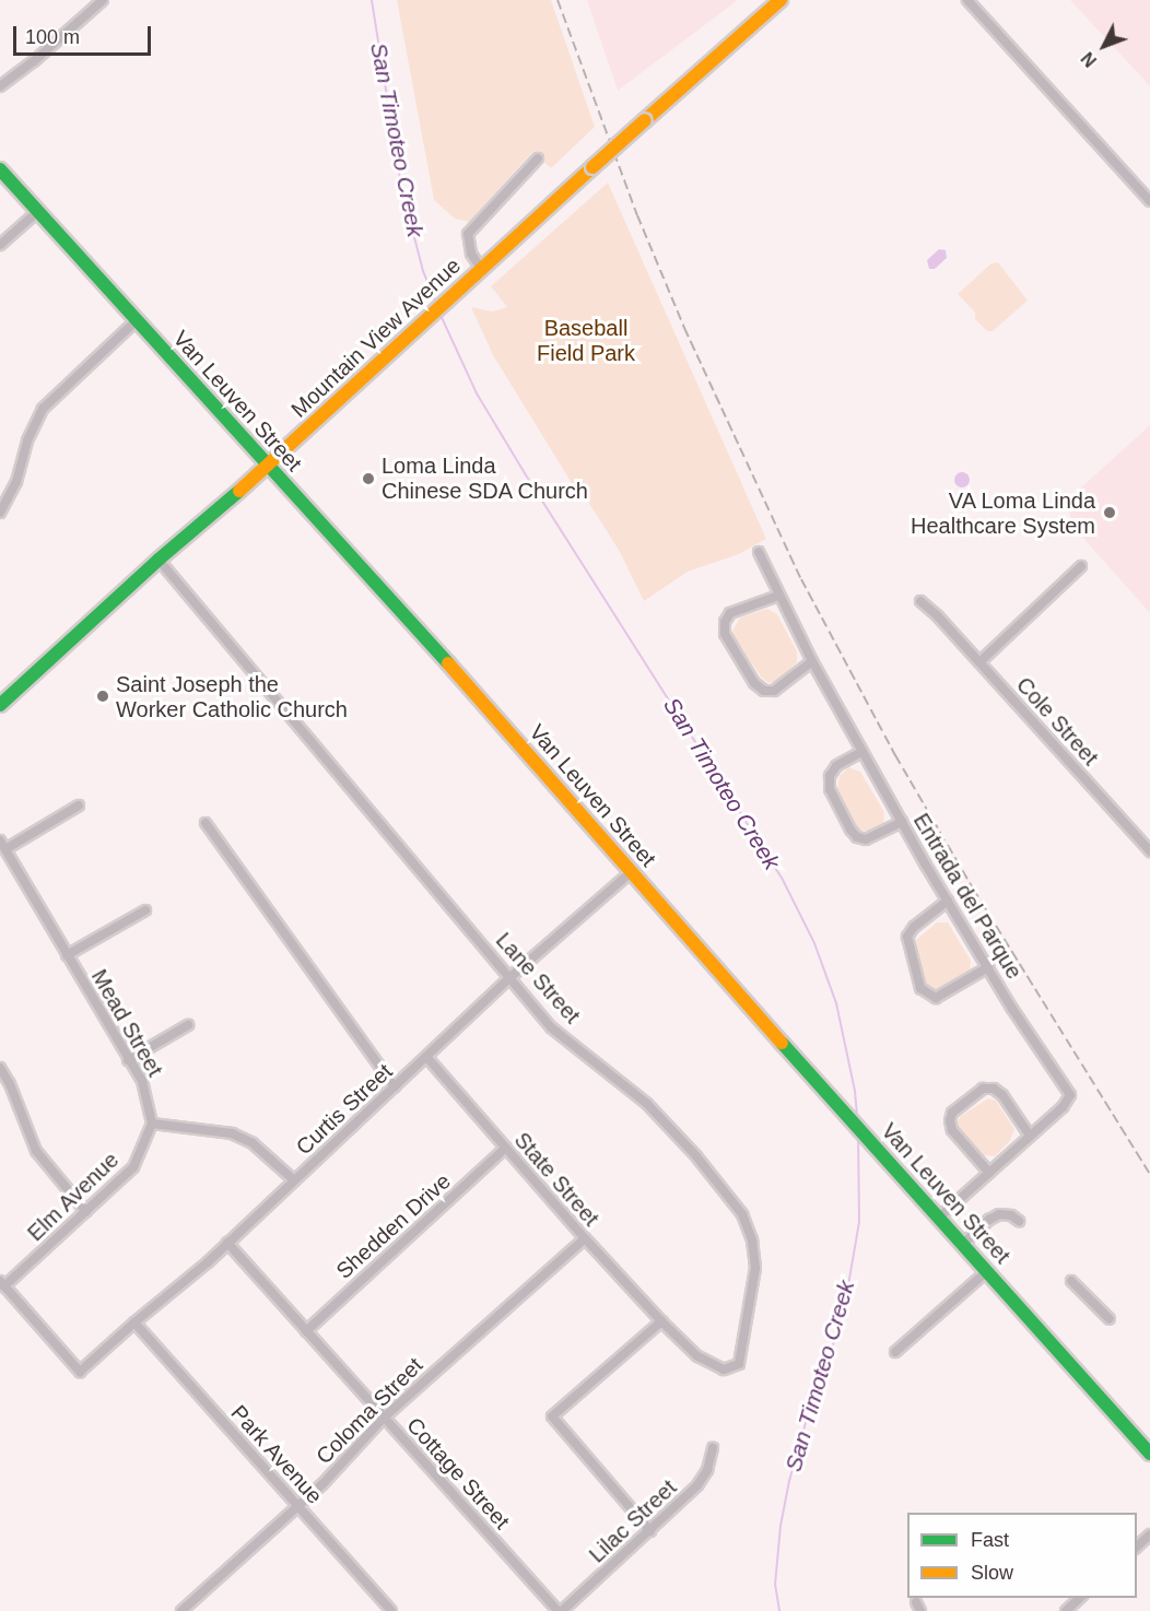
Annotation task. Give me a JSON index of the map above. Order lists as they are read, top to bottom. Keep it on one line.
{"streets":{"street":["Mountain View Avenue","Van Leuven Street","Cole Street","Entrada del Parque","Lane Street","Mead Street","Curtis Street","State Street","Elm Avenue","Shedden Drive","Coloma Street","Park Avenue","Cottage Street","Lilac Street"]},"crossings":[["Mountain View Avenue","Van Leuven Street"],["Mountain View Avenue","Lane Street"],["Van Leuven Street","Entrada del Parque"],["Van Leuven Street","Curtis Street"],["Lane Street","Curtis Street"],["Lane Street","State Street"],["Mead Street","Elm Avenue"],["Curtis Street","State Street"],["Curtis Street","Elm Avenue"],["Curtis Street","Park Avenue"],["Curtis Street","Cottage Street"],["State Street","Shedden Drive"],["State Street","Coloma Street"],["Shedden Drive","Cottage Street"],["Coloma Street","Park Avenue"],["Coloma Street","Cottage Street"],["Cottage Street","Lilac Street"]],"water":["San Timoteo Creek"],"parks":["Baseball Field Park"],"places":["Loma Linda Chinese SDA Church","VA Loma Linda Healthcare System","Saint Joseph the Worker Catholic Church"],"legend":["Fast","Slow"],"scale_bar":"100 m","north":"bottom left"}
